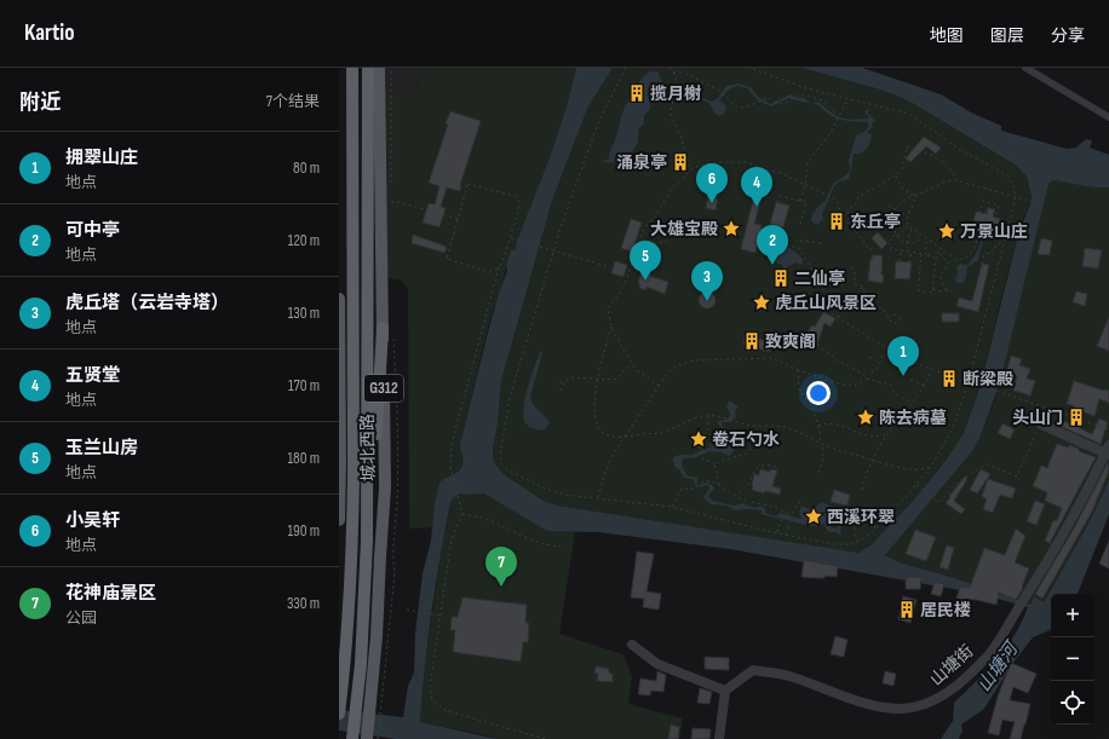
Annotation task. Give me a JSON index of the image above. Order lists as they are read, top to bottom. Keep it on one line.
{"streets":{"main road":["G312","城北西路"],"street":["山塘街"]},"water":["山塘河"],"places":{"building":["揽月榭","涌泉亭","东丘亭","二仙亭","致爽阁","断梁殿","头山门","居民楼"],"place":["大雄宝殿","万景山庄","虎丘山风景区","陈去病墓","卷石勺水","西溪环翠"]},"page":{"header":"Kartio","nav":["地图","图层","分享"],"heading":["附近","7个结果"],"list":[{"mark":"1","name":"拥翠山庄","note":"地点","value":"80 m"},{"mark":"2","name":"可中亭","note":"地点","value":"120 m"},{"mark":"3","name":"虎丘塔（云岩寺塔）","note":"地点","value":"130 m"},{"mark":"4","name":"五贤堂","note":"地点","value":"170 m"},{"mark":"5","name":"玉兰山房","note":"地点","value":"180 m"},{"mark":"6","name":"小吴轩","note":"地点","value":"190 m"},{"mark":"7","name":"花神庙景区","note":"公园","value":"330 m"}],"pins":["6","4","2","5","3","1","7"],"map_buttons":["+","−"]}}
